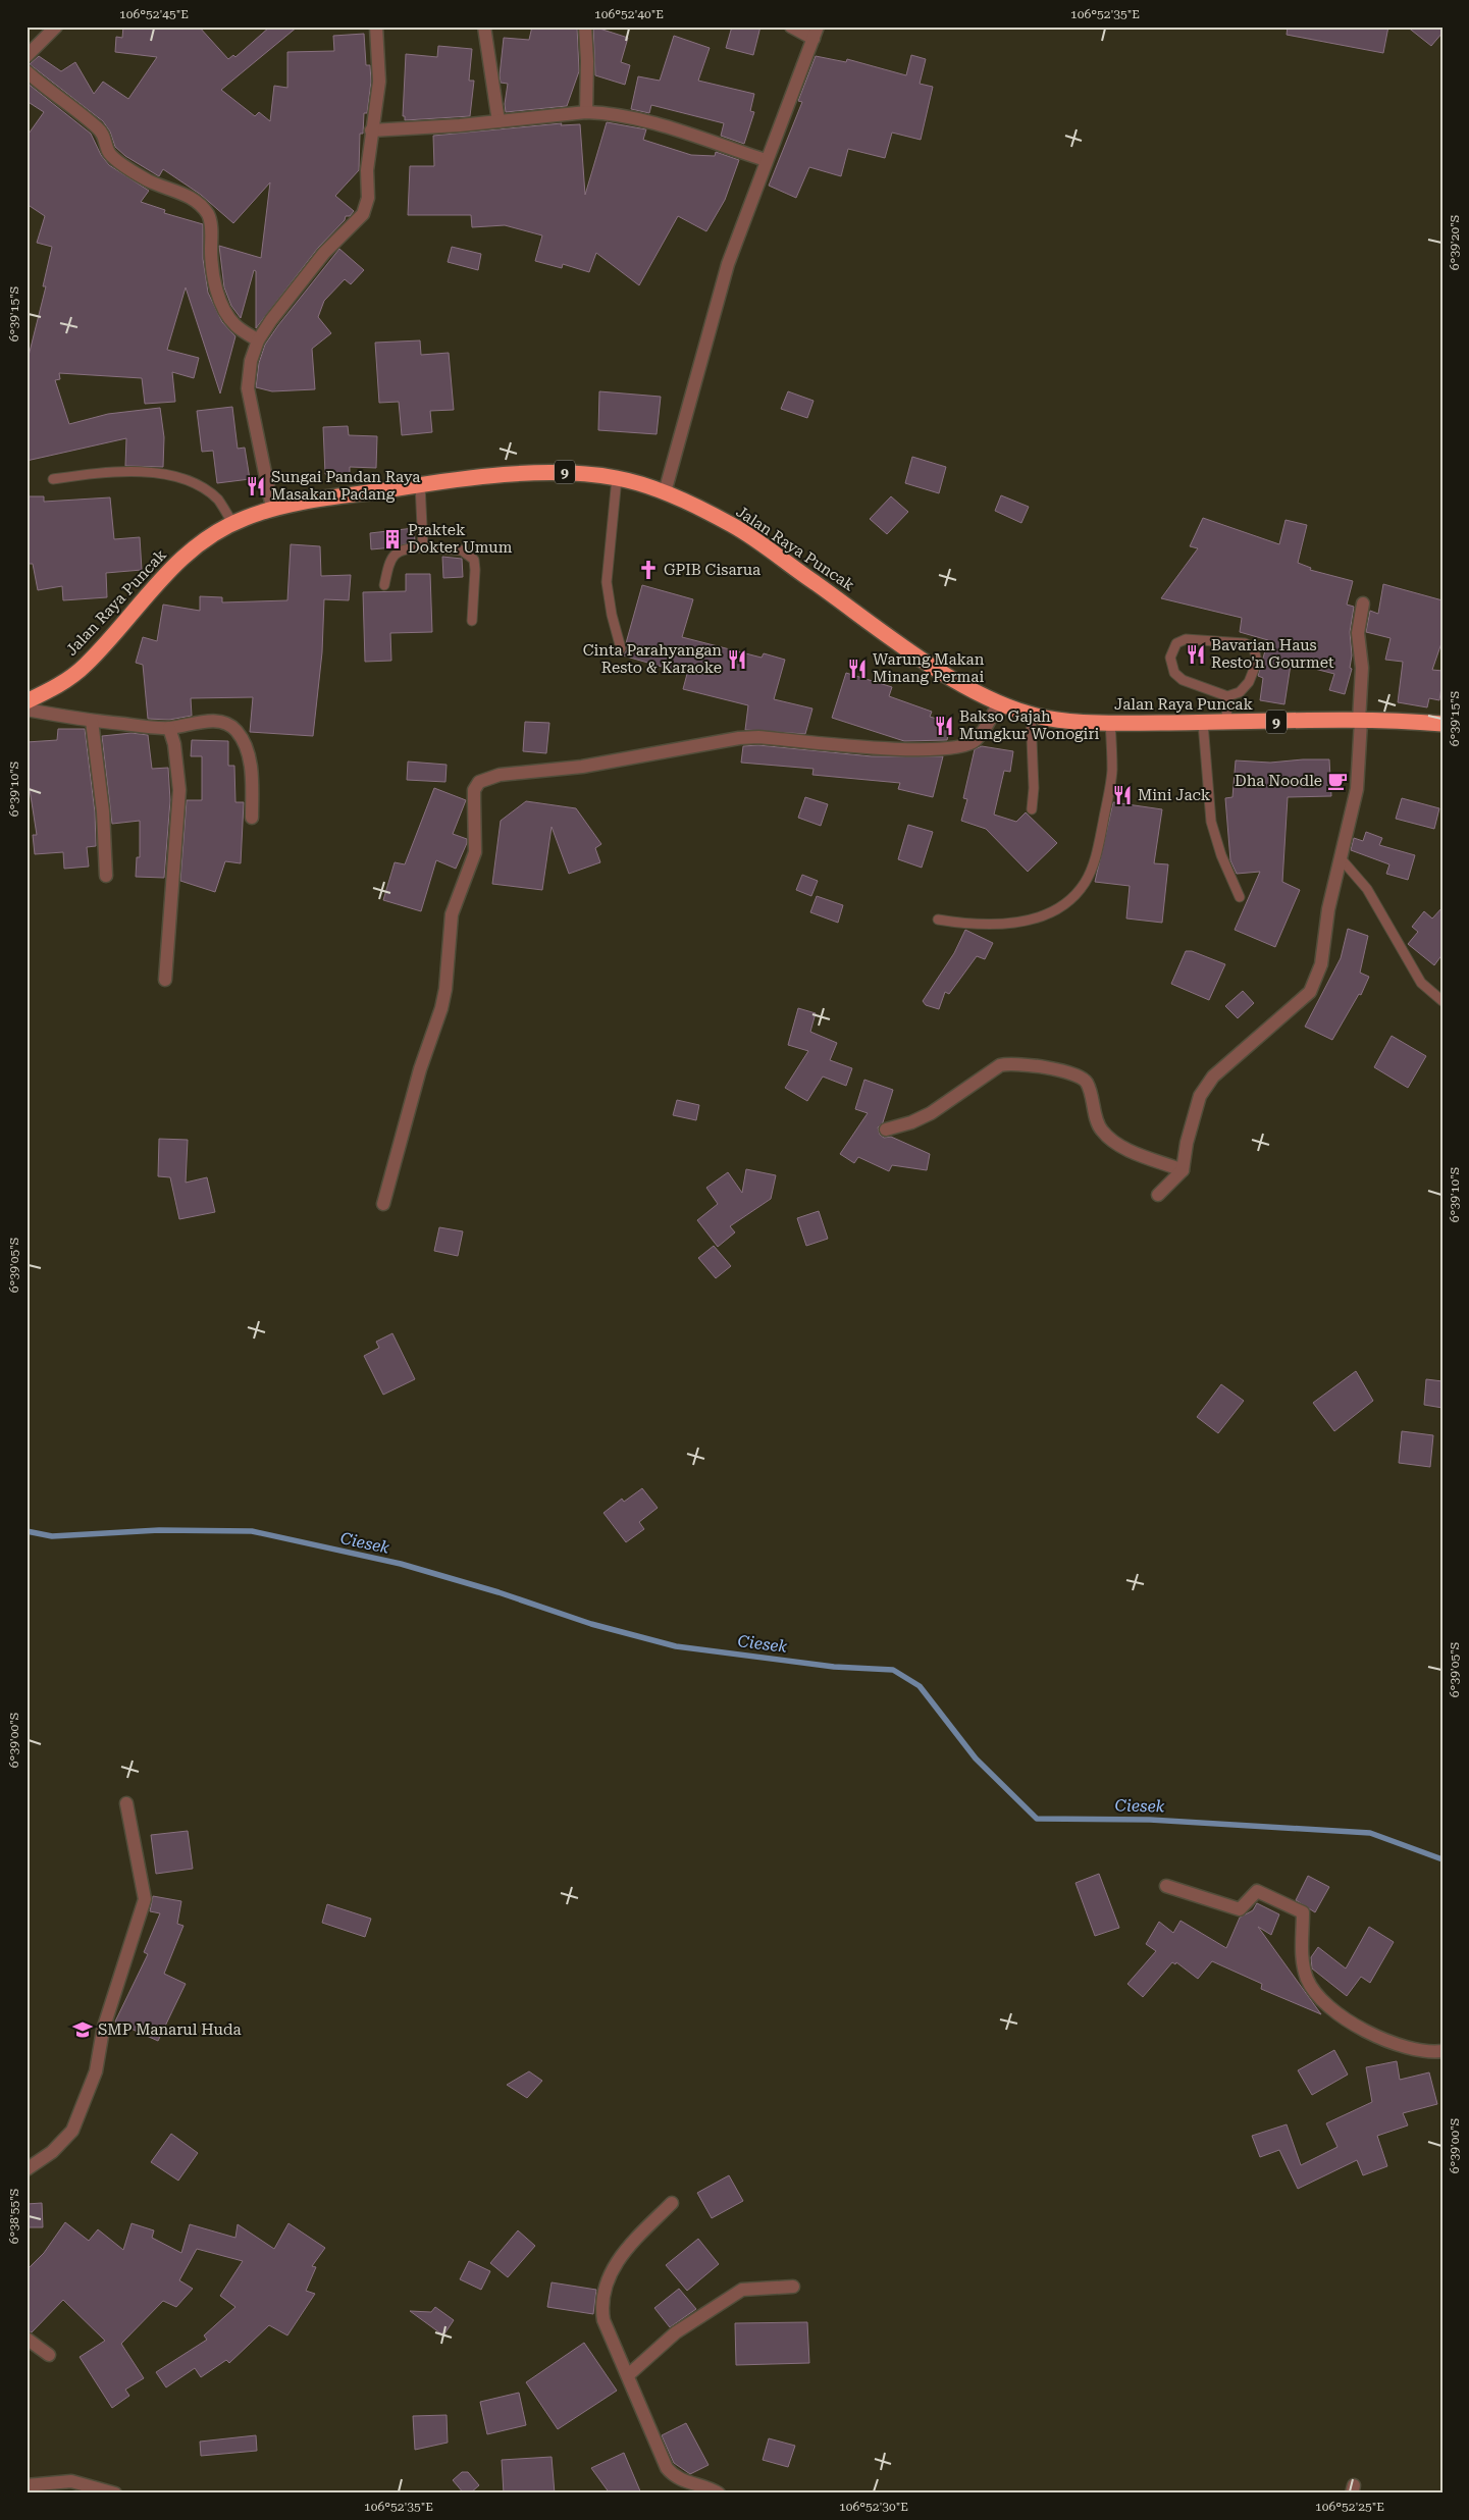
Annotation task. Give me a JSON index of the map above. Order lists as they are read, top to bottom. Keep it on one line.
{"streets":{"highway":["9","Jalan Raya Puncak"]},"water":["Ciesek"],"places":{"restaurant":["Sungai Pandan Raya Masakan Padang","Bavarian Haus Resto'n Gourmet","Cinta Parahyangan Resto & Karaoke","Warung Makan Minang Permai","Bakso Gajah Mungkur Wonogiri","Mini Jack"],"building":["Praktek Dokter Umum"],"church":["GPIB Cisarua"],"cafe":["Dha Noodle"],"school or university":["SMP Manarul Huda"]},"coordinates":["106°52'45\"E","106°52'40\"E","106°52'35\"E","6°39'20\"S","6°39'15\"S","6°39'10\"S","6°39'05\"S","6°39'00\"S","6°38'55\"S","106°52'30\"E","106°52'25\"E"]}
